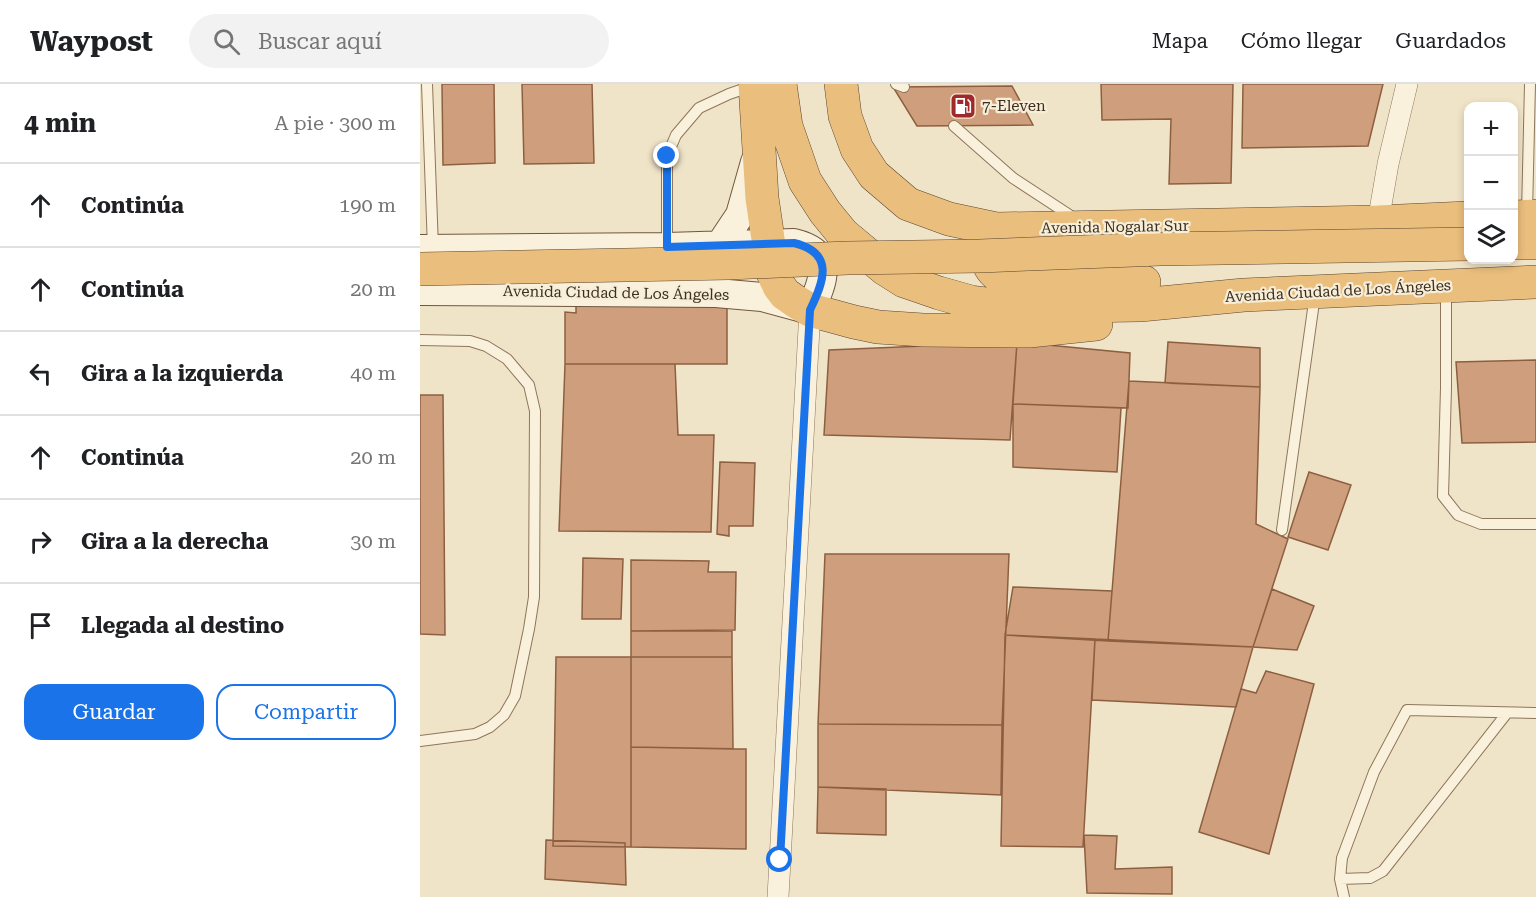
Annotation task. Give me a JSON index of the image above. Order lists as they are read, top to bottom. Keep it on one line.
{"streets":{"highway":["Avenida Nogalar Sur","Avenida Ciudad de Los Ángeles"]},"places":{"fuel station":["7-Eleven"]},"page":{"header":"Waypost","search":"Buscar aquí","nav":["Mapa","Cómo llegar","Guardados"],"heading":["4 min","A pie · 300 m"],"map_buttons":["+","−"],"list":[["Continúa","190 m"],["Continúa","20 m"],["Gira a la izquierda","40 m"],["Continúa","20 m"],["Gira a la derecha","30 m"],"Llegada al destino"],"buttons":["Guardar","Compartir"]}}
